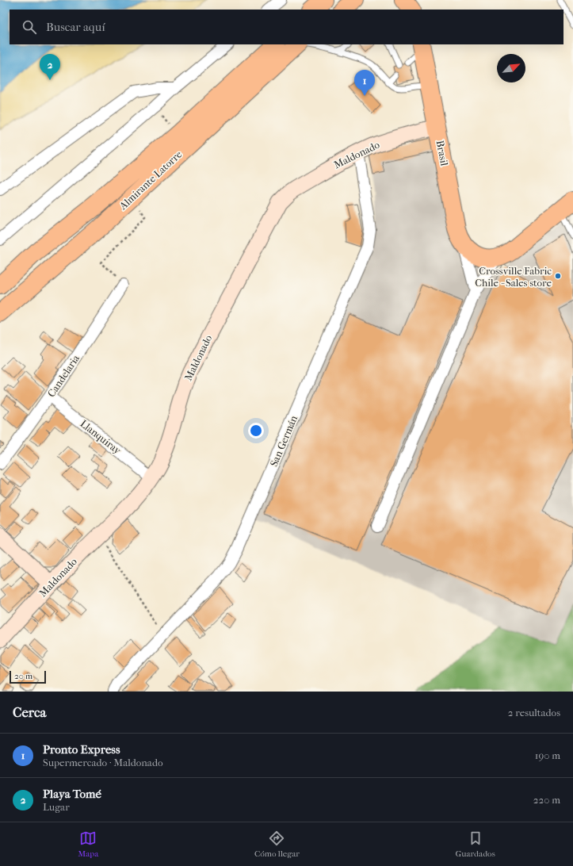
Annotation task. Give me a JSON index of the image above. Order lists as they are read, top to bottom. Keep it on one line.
{"streets":{"main road":["Brasil","Almirante Latorre"],"street":["Maldonado","Candelaria","Llanquiray","San Germán"]},"crossings":[["Brasil","Maldonado"],["Maldonado","Llanquiray"],["Maldonado","San Germán"],["Candelaria","Llanquiray"]],"places":["Crossville Fabric Chile - Sales store"],"scale_bar":"20 m","north":"top right","page":{"search":"Buscar aquí","pins":["2","1"],"scale":"20 m","heading":["Cerca","2 resultados"],"list":[{"mark":"1","name":"Pronto Express","note":"Supermercado · Maldonado","value":"190 m"},{"mark":"2","name":"Playa Tomé","note":"Lugar","value":"220 m"}],"nav":["Mapa","Cómo llegar","Guardados"]}}
